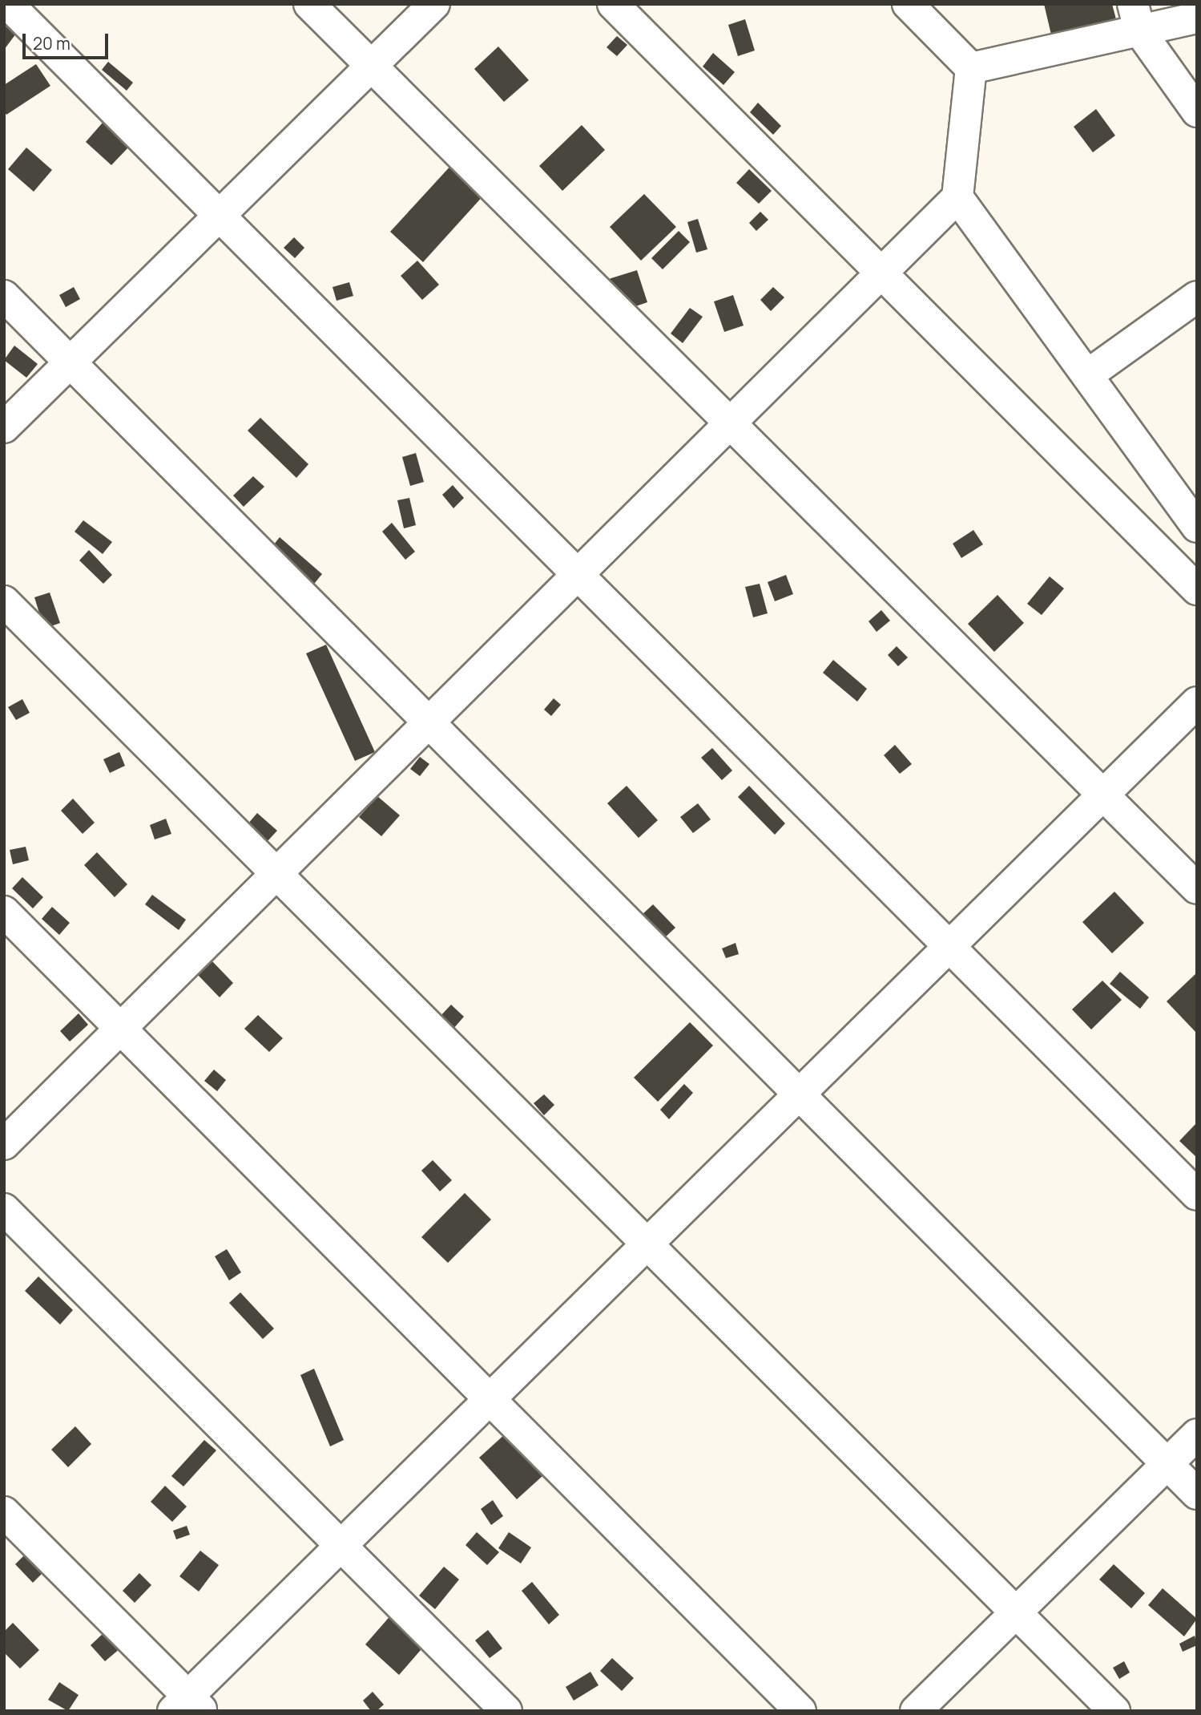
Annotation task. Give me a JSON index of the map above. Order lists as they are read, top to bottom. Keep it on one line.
{"scale_bar":"20 m"}
